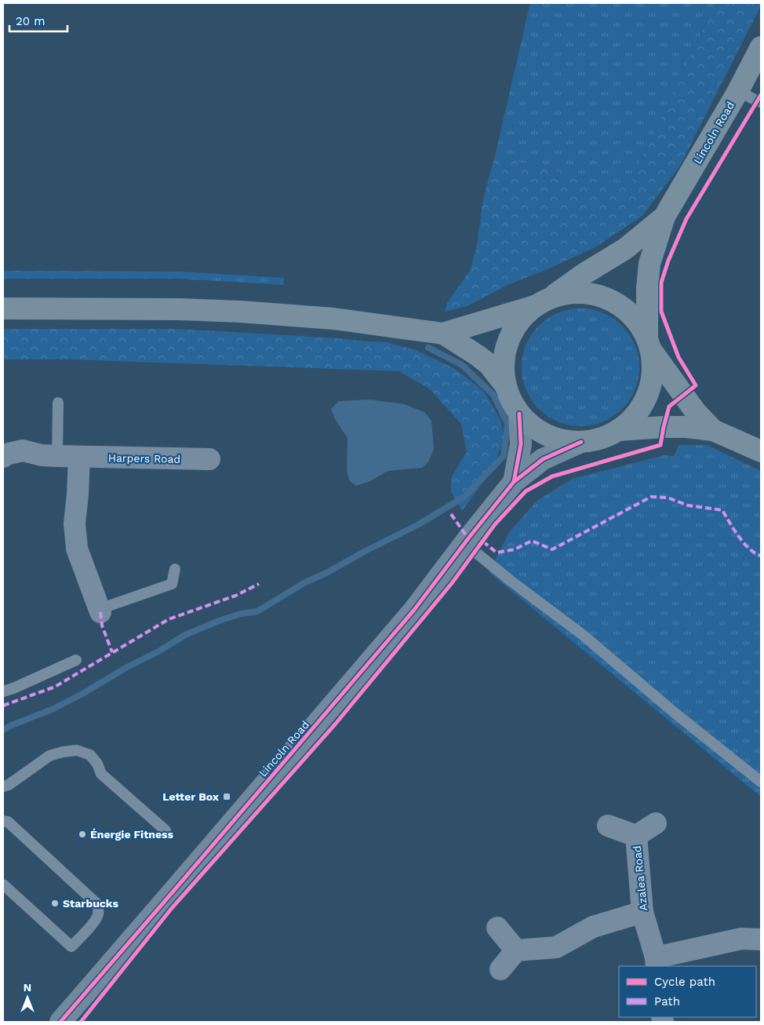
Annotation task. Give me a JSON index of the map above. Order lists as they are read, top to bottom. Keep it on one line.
{"streets":{"highway":["Lincoln Road"],"street":["Harpers Road","Azalea Road"]},"places":{"transit":["Letter Box"],"other":["Énergie Fitness","Starbucks"]},"legend":["Cycle path","Path"],"scale_bar":"20 m","north":"top"}
